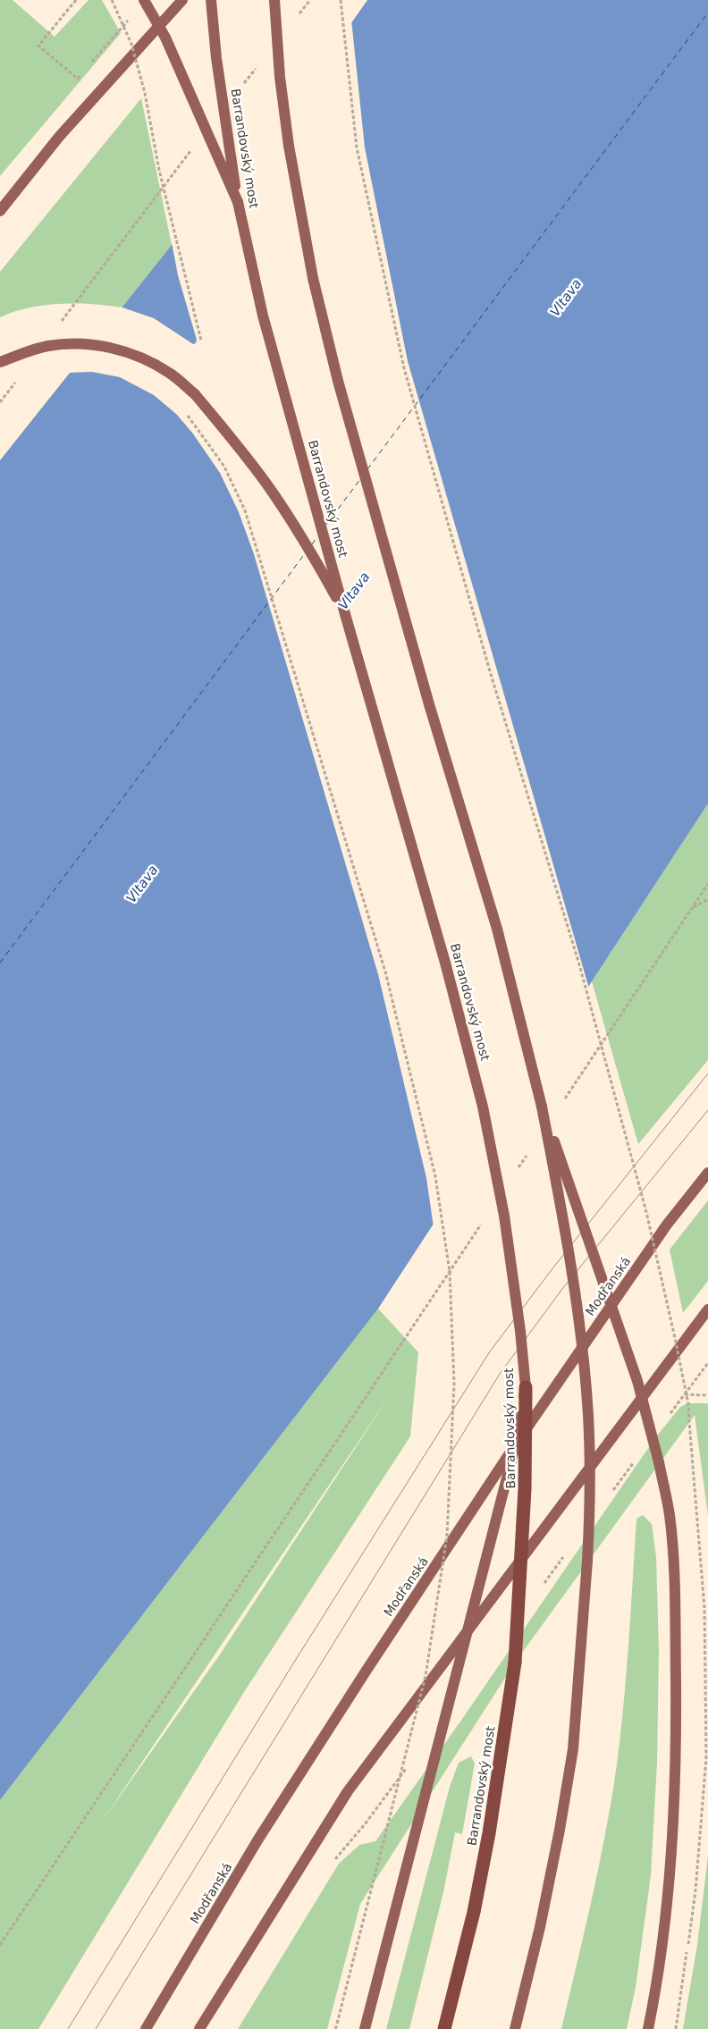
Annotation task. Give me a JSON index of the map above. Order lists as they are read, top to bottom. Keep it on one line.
{"streets":{"highway":["Barrandovský most"],"main road":["Modřanská"]},"water":["Vltava"]}
